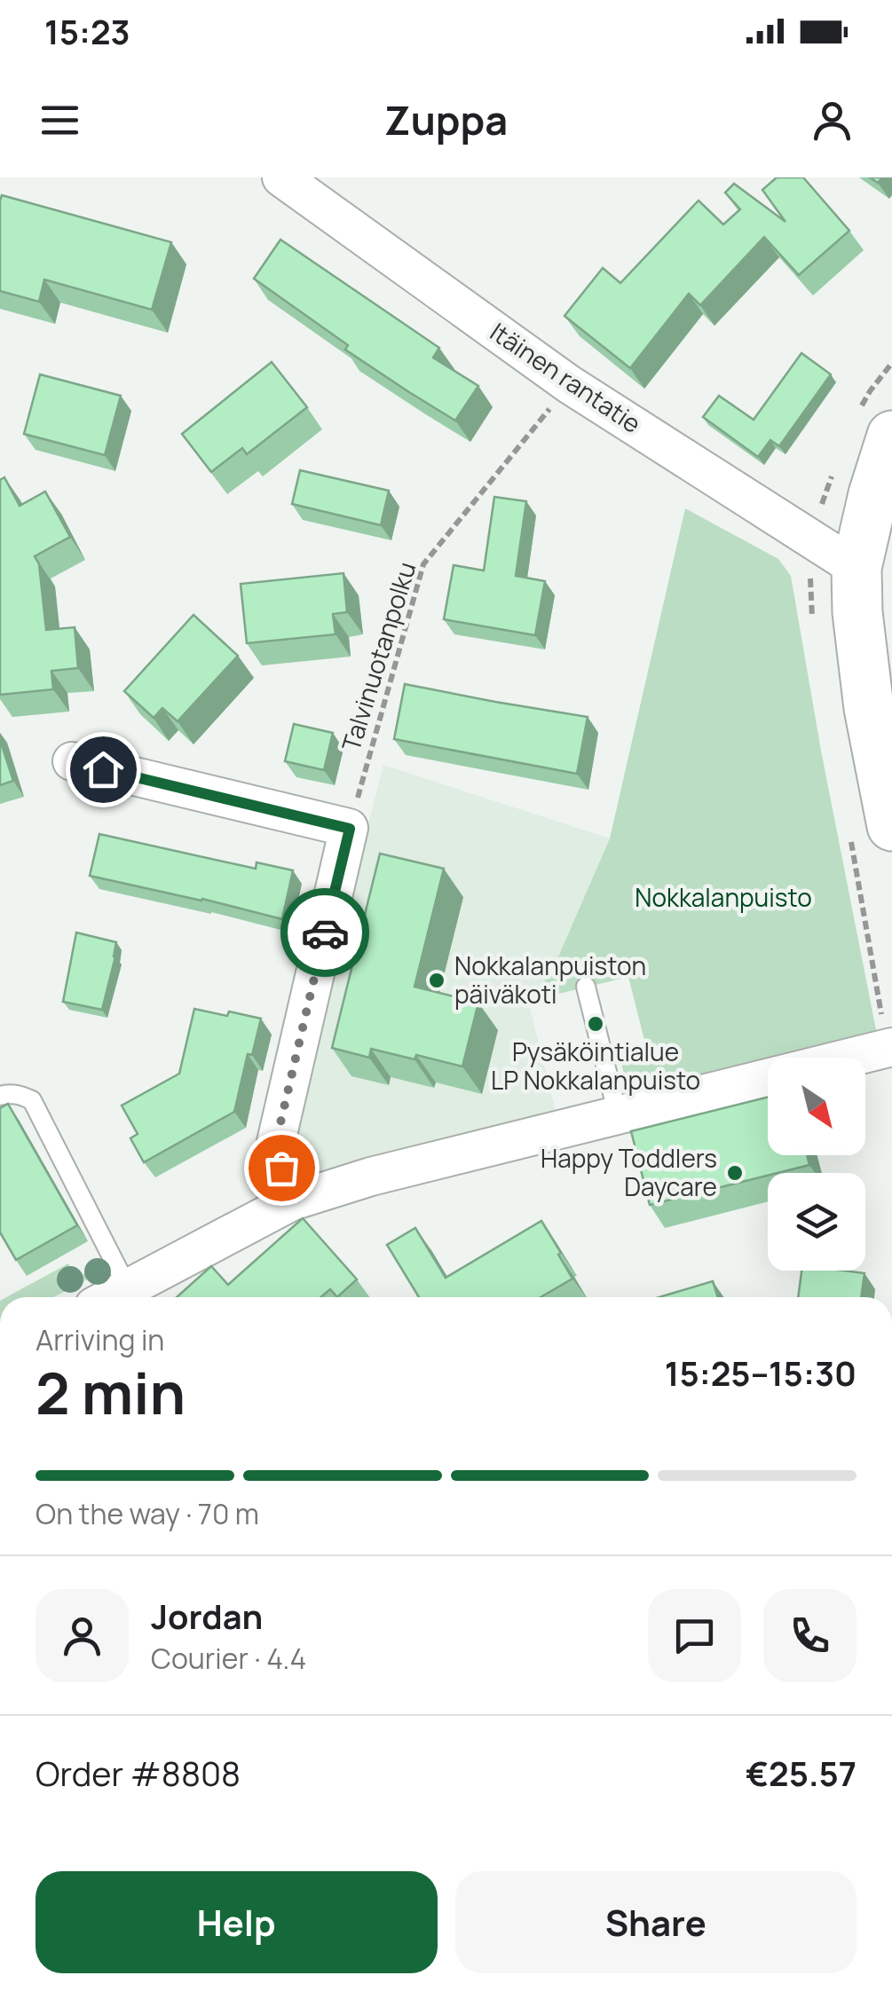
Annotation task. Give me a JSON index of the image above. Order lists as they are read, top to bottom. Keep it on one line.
{"streets":{"street":["Itäinen rantatie"],"path":["Talvinuotanpolku"]},"crossings":[["Itäinen rantatie","Talvinuotanpolku"]],"parks":["Nokkalanpuisto"],"places":["Nokkalanpuiston päiväkoti","Pysäköintialue LP Nokkalanpuisto","Happy Toddlers Daycare"],"north":"bottom right","page":{"status":"15:23","header":"Zuppa","heading":["2 min","Arriving in","15:25–15:30"],"panel":["Jordan","Courier · 4.4","Order #8808","€25.57"],"bar":"On the way · 70 m","buttons":["Help","Share"]}}
